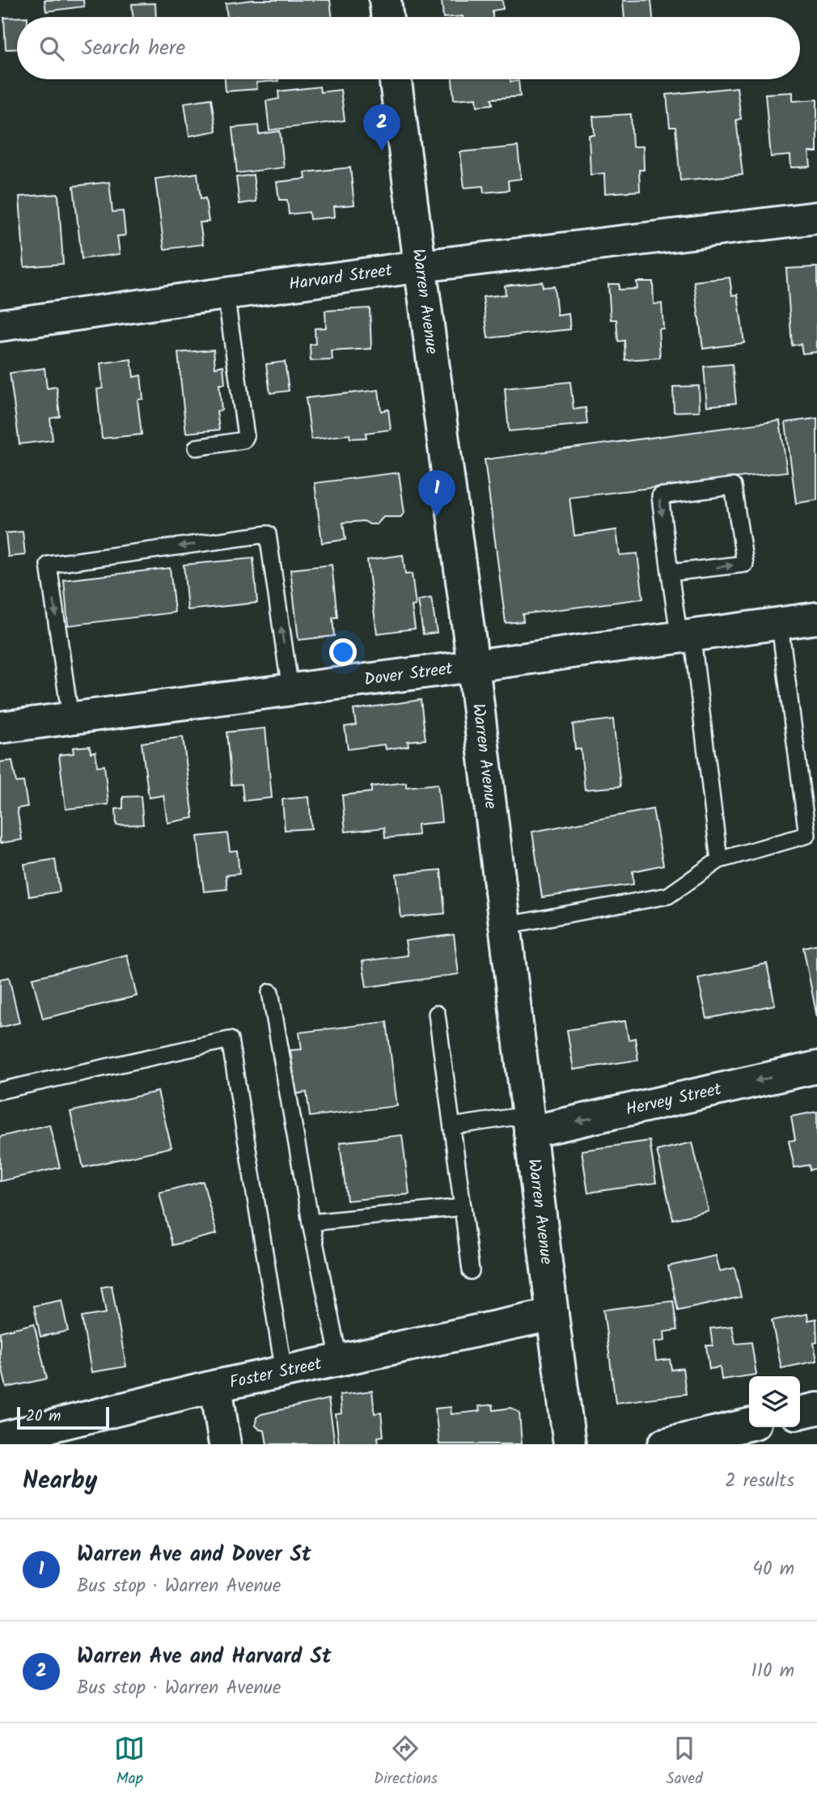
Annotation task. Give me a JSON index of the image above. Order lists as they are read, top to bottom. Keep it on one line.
{"streets":{"street":["Harvard Street","Warren Avenue","Dover Street","Hervey Street","Foster Street"]},"crossings":[["Harvard Street","Warren Avenue"],["Warren Avenue","Dover Street"],["Warren Avenue","Hervey Street"],["Warren Avenue","Foster Street"]],"one_way":["Hervey Street"],"scale_bar":"20 m","page":{"search":"Search here","pins":["2","1"],"scale":"20 m","heading":["Nearby","2 results"],"list":[{"mark":"1","name":"Warren Ave and Dover St","note":"Bus stop · Warren Avenue","value":"40 m"},{"mark":"2","name":"Warren Ave and Harvard St","note":"Bus stop · Warren Avenue","value":"110 m"}],"nav":["Map","Directions","Saved"]}}
